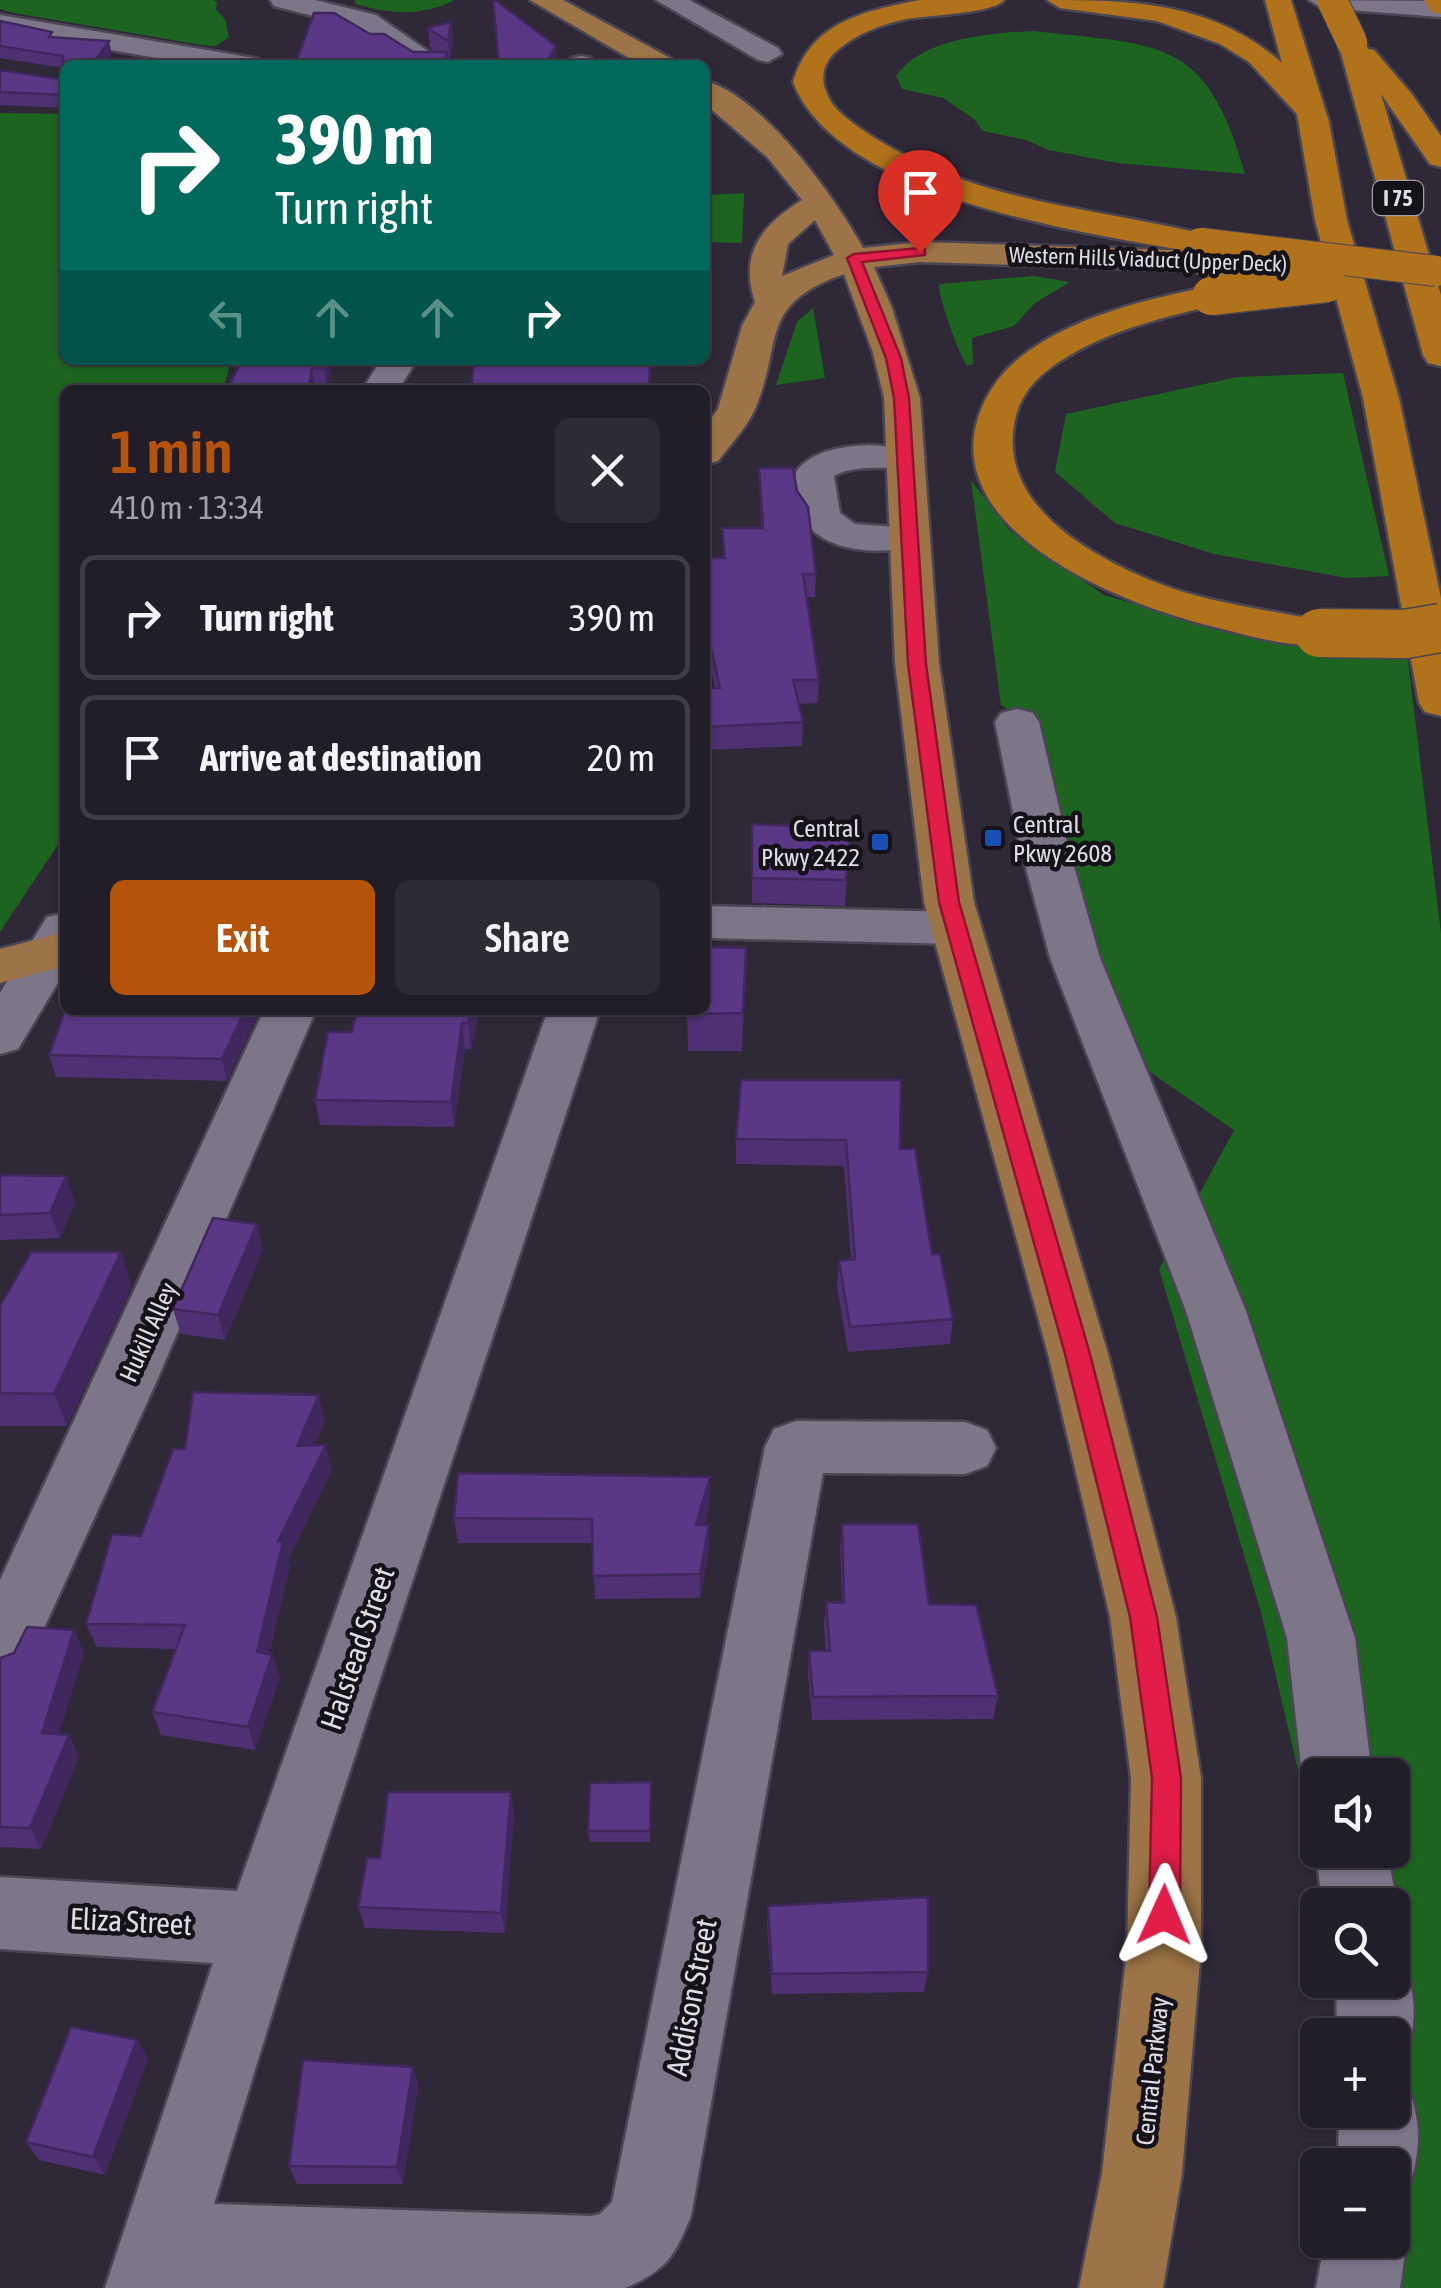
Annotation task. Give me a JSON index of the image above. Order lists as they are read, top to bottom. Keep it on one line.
{"streets":{"highway":["I 75"],"main road":["Western Hills Viaduct (Upper Deck)","Central Parkway"],"street":["Hukill Alley","Halstead Street","Eliza Street","Addison Street"]},"crossings":[["Western Hills Viaduct (Upper Deck)","Central Parkway"],["Halstead Street","Eliza Street"],["Halstead Street","Addison Street"]],"places":{"transit":["Central Pkwy 2608","Central Pkwy 2422"]},"page":{"turn":["390 m","Turn right"],"heading":["1 min","410 m · 13:34"],"list":[{"name":"Turn right","value":"390 m"},{"name":"Arrive at destination","value":"20 m"}],"buttons":["Exit","Share"],"map_buttons":["+","−"]}}
